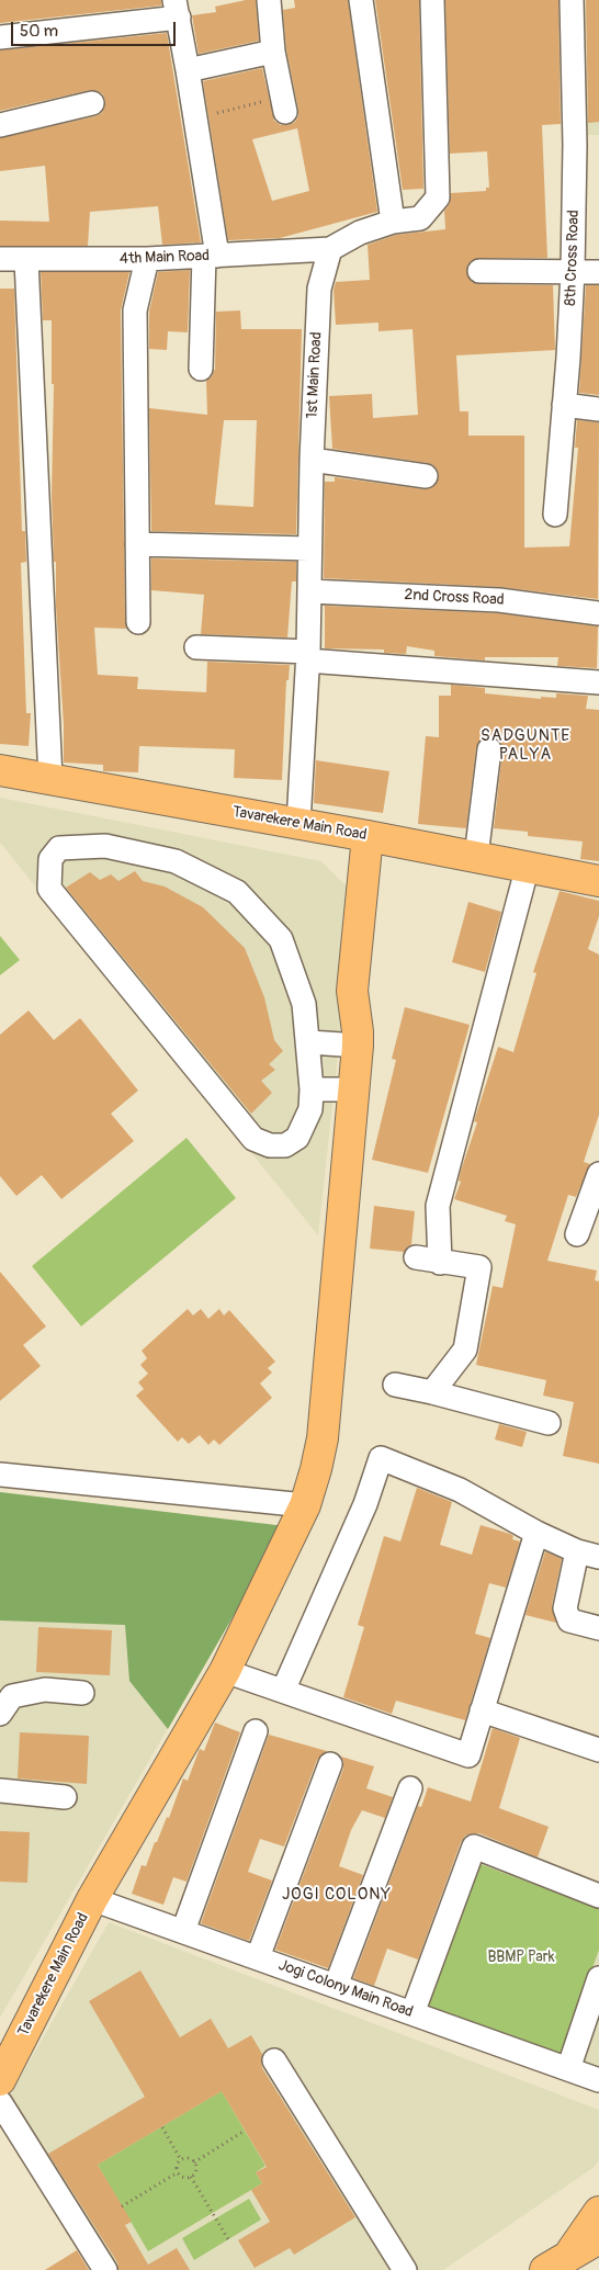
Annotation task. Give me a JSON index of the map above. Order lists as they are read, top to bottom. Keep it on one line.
{"streets":{"main road":["Tavarekere Main Road"],"street":["4th Main Road","8th Cross Road","1st Main Road","2nd Cross Road","Jogi Colony Main Road"]},"crossings":[["4th Main Road","1st Main Road"],["1st Main Road","2nd Cross Road"],["1st Main Road","Tavarekere Main Road"],["Tavarekere Main Road","Jogi Colony Main Road"]],"districts":["SADGUNTE PALYA","JOGI COLONY"],"parks":["BBMP Park"],"scale_bar":"50 m"}
